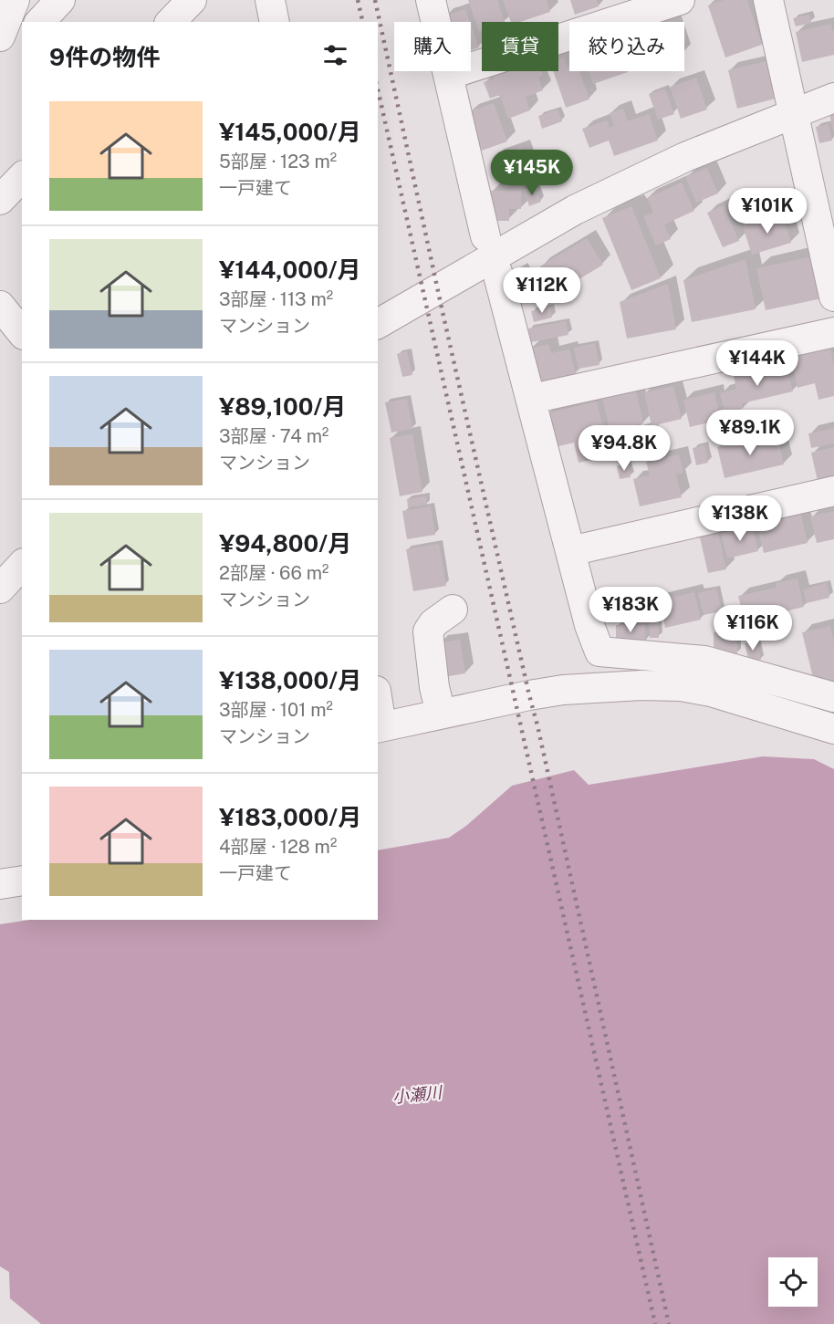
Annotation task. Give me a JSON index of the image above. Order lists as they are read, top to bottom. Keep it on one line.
{"water":["小瀬川"],"page":{"chip":["購入","賃貸","絞り込み"],"heading":"9件の物件","list":[{"name":"¥145,000/月","note":"5部屋 · 123 m² · 一戸建て"},{"name":"¥144,000/月","note":"3部屋 · 113 m² · マンション"},{"name":"¥89,100/月","note":"3部屋 · 74 m² · マンション"},{"name":"¥94,800/月","note":"2部屋 · 66 m² · マンション"},{"name":"¥138,000/月","note":"3部屋 · 101 m² · マンション"},{"name":"¥183,000/月","note":"4部屋 · 128 m² · 一戸建て"}],"price":["¥145K","¥101K","¥112K","¥144K","¥89.1K","¥94.8K","¥138K","¥183K","¥116K"]}}
